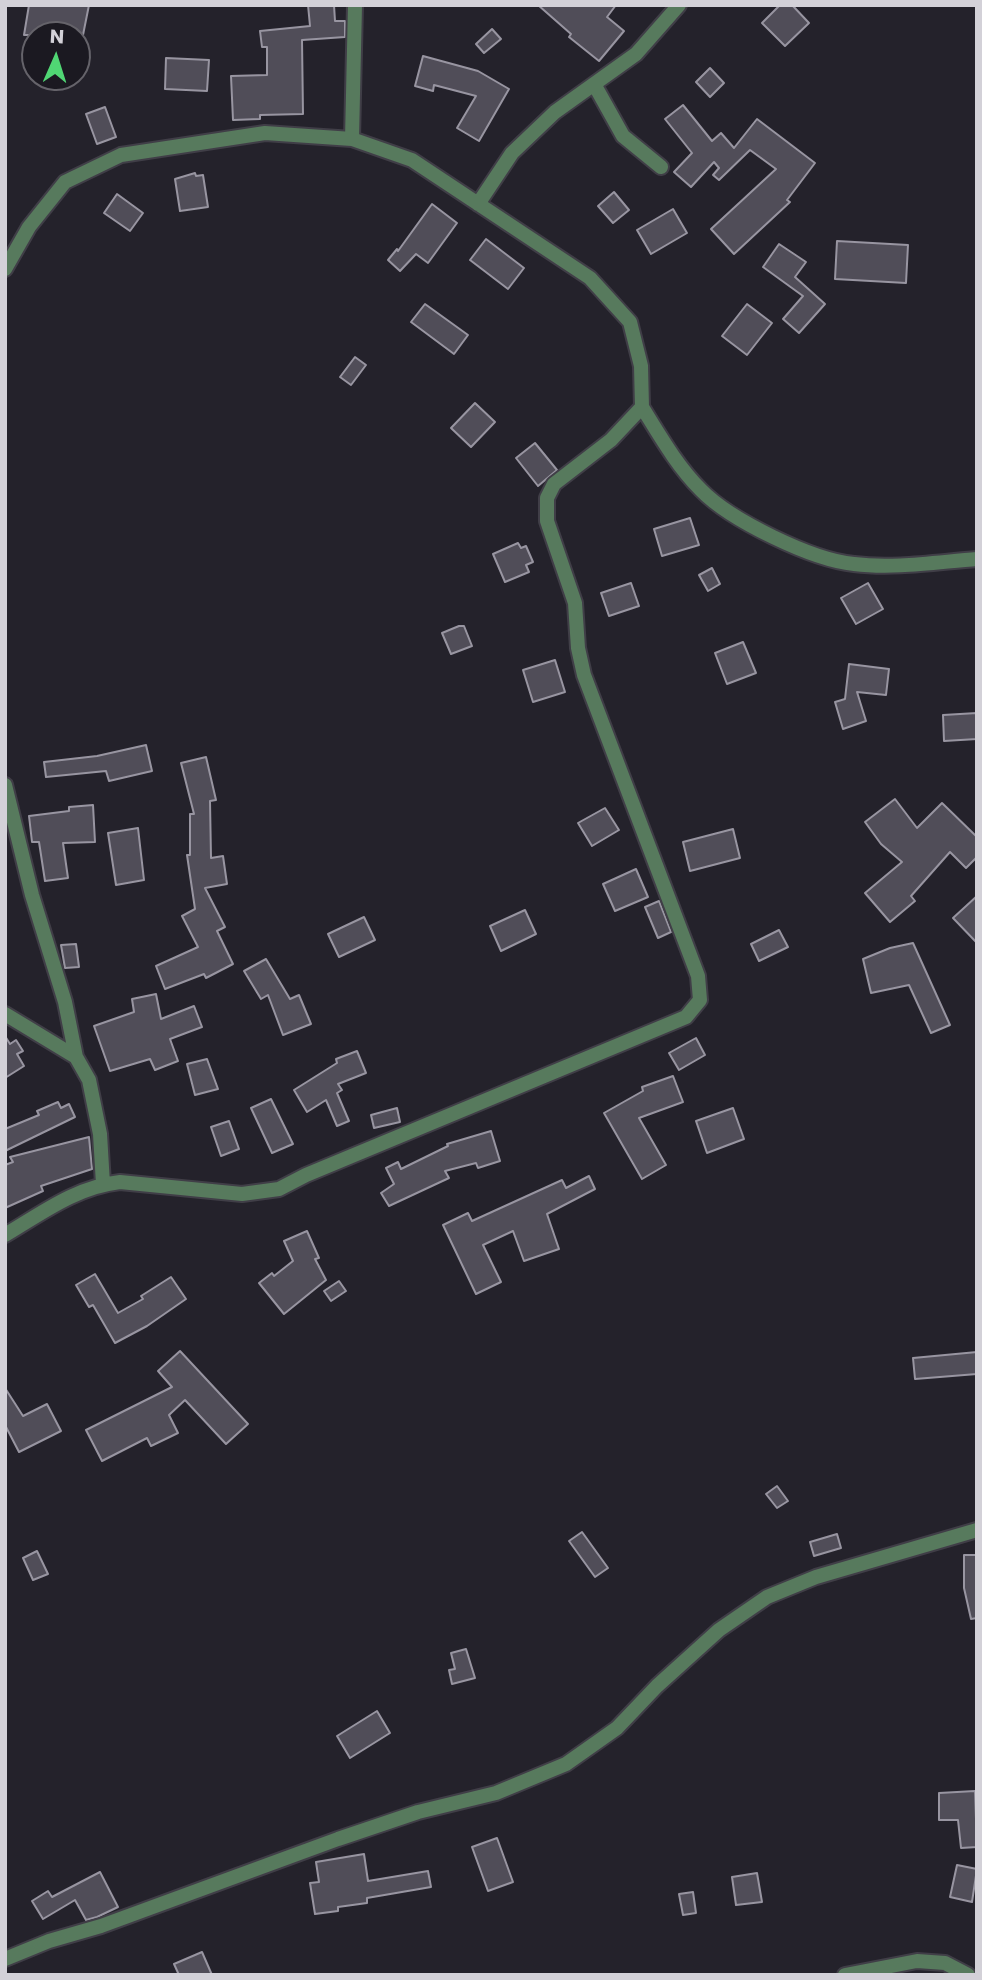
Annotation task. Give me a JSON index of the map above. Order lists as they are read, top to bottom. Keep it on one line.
{"north":"top"}
